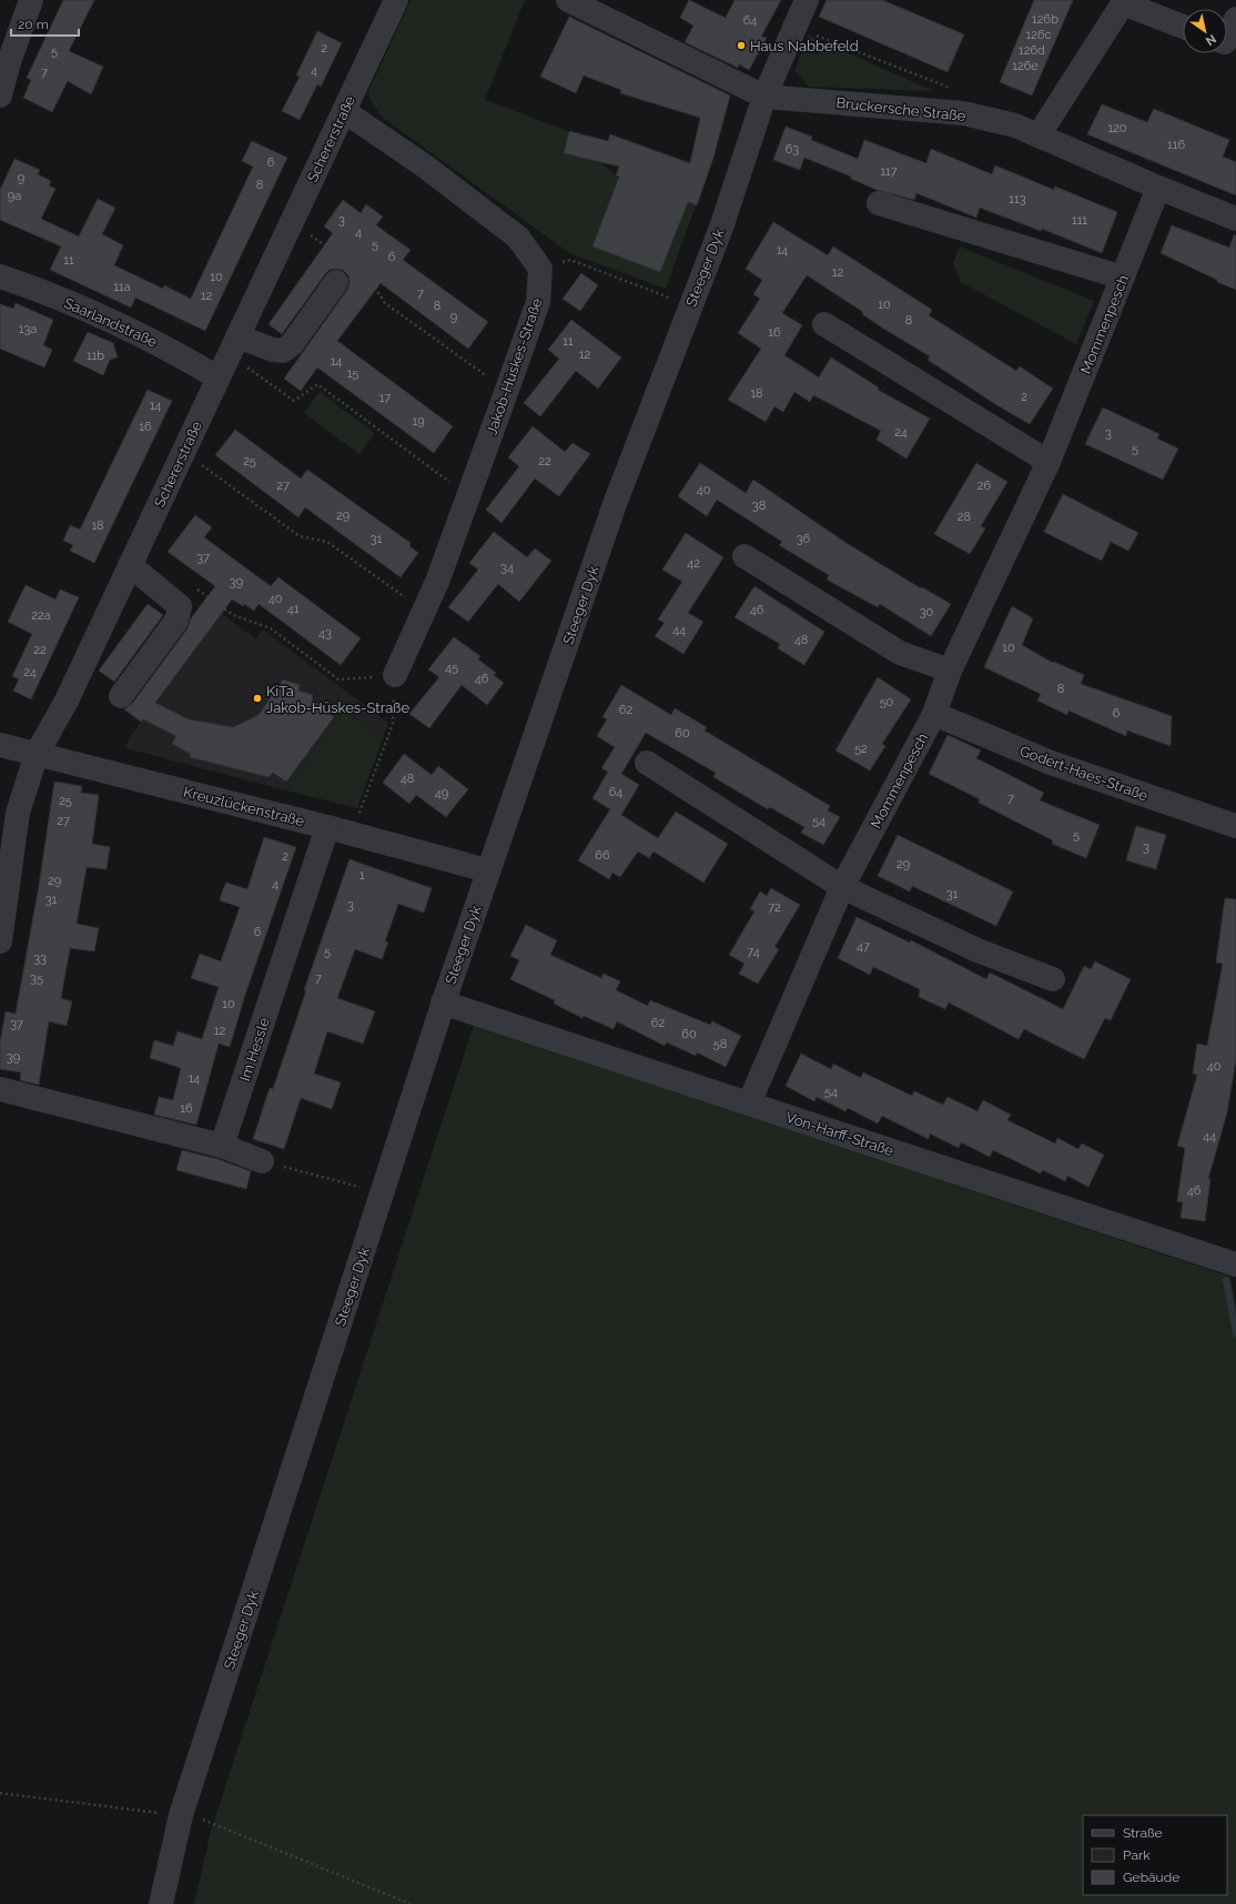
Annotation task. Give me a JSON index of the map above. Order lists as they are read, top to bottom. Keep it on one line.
{"streets":{"street":["Bruckersche Straße","Schererstraße","Steeger Dyk","Saarlandstraße","Mommenpesch","Jakob-Hüskes-Straße","Godert-Haes-Straße","Kreuzlückenstraße","Im Hessle","Von-Harff-Straße"]},"crossings":[["Bruckersche Straße","Steeger Dyk"],["Bruckersche Straße","Mommenpesch"],["Schererstraße","Saarlandstraße"],["Schererstraße","Kreuzlückenstraße"],["Steeger Dyk","Kreuzlückenstraße"],["Steeger Dyk","Von-Harff-Straße"],["Mommenpesch","Godert-Haes-Straße"],["Mommenpesch","Von-Harff-Straße"],["Kreuzlückenstraße","Im Hessle"]],"places":["Haus Nabbefeld","KiTa Jakob-Hüskes-Straße"],"house_numbers":["126b","64","126c","2","126d","5","126e","4","7","120","116","63","6","117","9","8","9a","113","3","111","4","5","14","6","11","12","10","11a","7","12","10","8","9","8","13a","16","11","12","11b","14","15","18","2","17","14","19","16","24","3","5","25","22","27","26","40","38","29","28","18","31","36","37","42","34","39","40","41","46","30","22a","44","43","48","10","22","45","24","46","8","50","62","6","60","52","48","64","49","7","25","27","54","5","3","66","2","29","1","29","4","31","31","3","72","6","47","5","74","33","35","7","10","62","37","12","60","58","39","40","14","54","16","44","46"],"legend":["Straße","Park","Gebäude"],"scale_bar":"20 m","north":"bottom right"}
